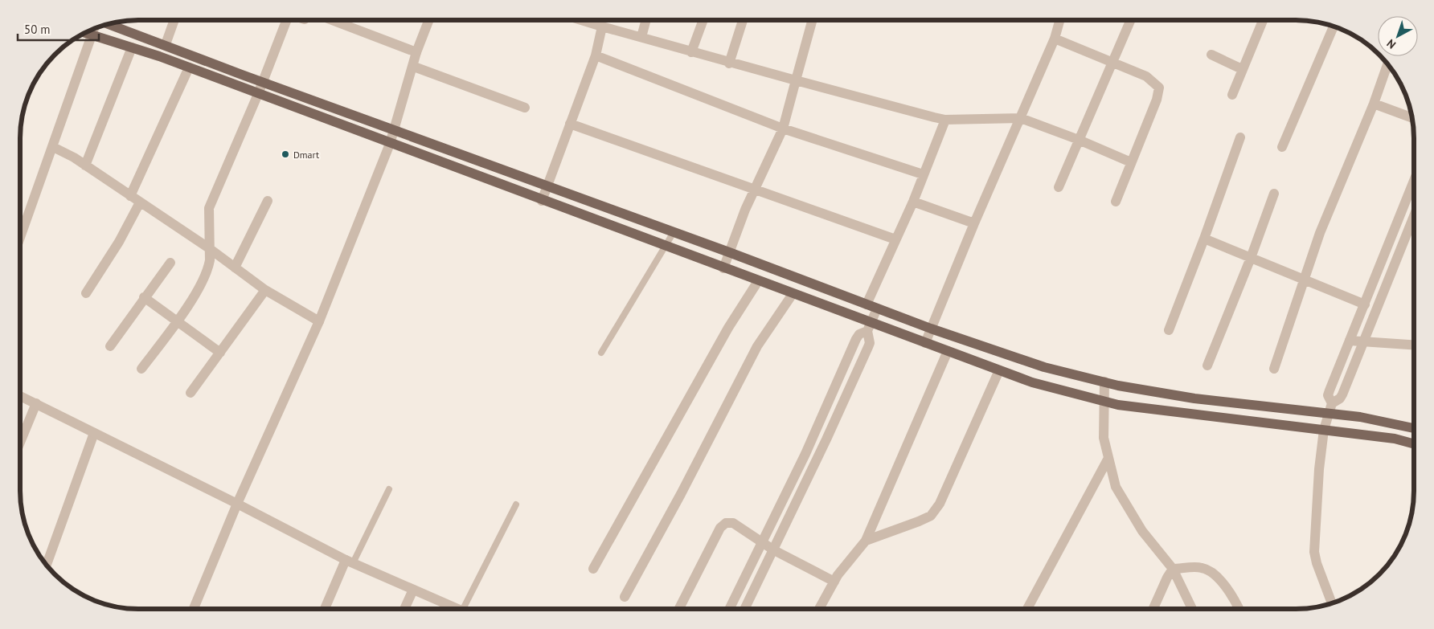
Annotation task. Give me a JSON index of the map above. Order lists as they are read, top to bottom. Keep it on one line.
{"places":["Dmart"],"scale_bar":"50 m","north":"bottom left"}
